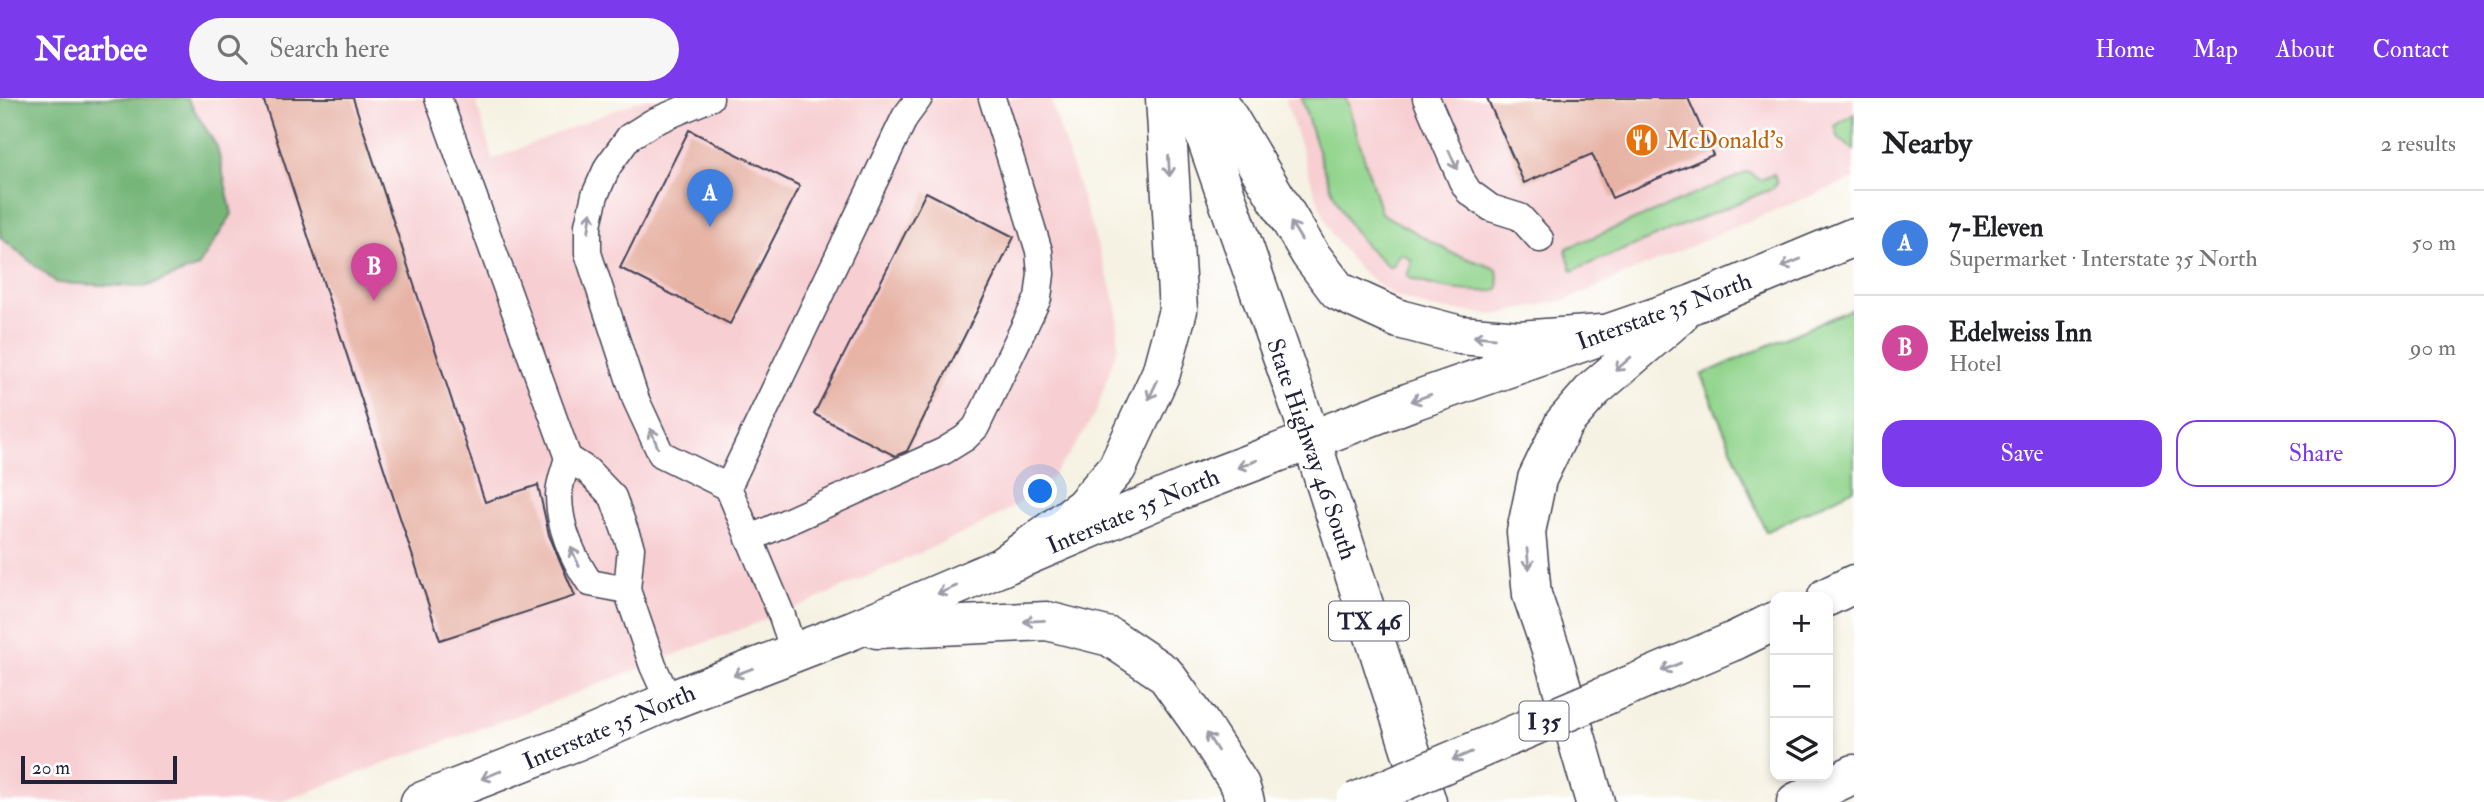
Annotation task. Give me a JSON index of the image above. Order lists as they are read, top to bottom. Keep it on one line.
{"streets":{"main road":["Interstate 35 North","State Highway 46 South","TX 46","I 35"]},"crossings":[["Interstate 35 North","State Highway 46 South"]],"one_way":["Interstate 35 North"],"places":{"restaurant":["McDonald's"]},"scale_bar":"20 m","page":{"header":"Nearbee","search":"Search here","nav":["Home","Map","About","Contact"],"heading":["Nearby","2 results"],"pins":["A","B"],"list":[{"mark":"A","name":"7-Eleven","note":"Supermarket · Interstate 35 North","value":"50 m"},{"mark":"B","name":"Edelweiss Inn","note":"Hotel","value":"90 m"}],"buttons":["Save","Share"],"map_buttons":["+","−"],"scale":"20 m"}}
